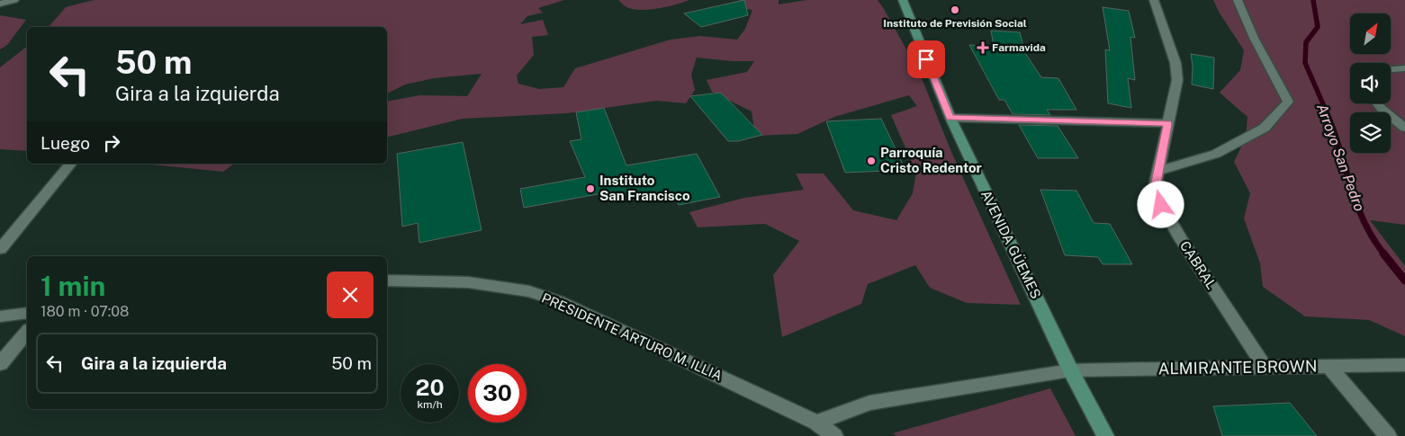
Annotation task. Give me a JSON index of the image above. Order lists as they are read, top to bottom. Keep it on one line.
{"streets":{"main road":["AVENIDA GÜEMES"],"street":["CABRAL","PRESIDENTE ARTURO M. ILLIA","ALMIRANTE BROWN"]},"crossings":[["AVENIDA GÜEMES","ALMIRANTE BROWN"],["CABRAL","ALMIRANTE BROWN"],["PRESIDENTE ARTURO M. ILLIA","ALMIRANTE BROWN"]],"water":["Arroyo San Pedro"],"places":{"other":["Instituto de Previsión Social","Parroquía Cristo Redentor","Instituto San Francisco"],"health":["Farmavida"]},"north":"top right","page":{"turn":["50 m","Gira a la izquierda"],"then":"Luego","heading":["1 min","180 m · 07:08"],"list":[{"name":"Gira a la izquierda","value":"50 m"}],"speed":"20 km/h","limit":"30"}}
